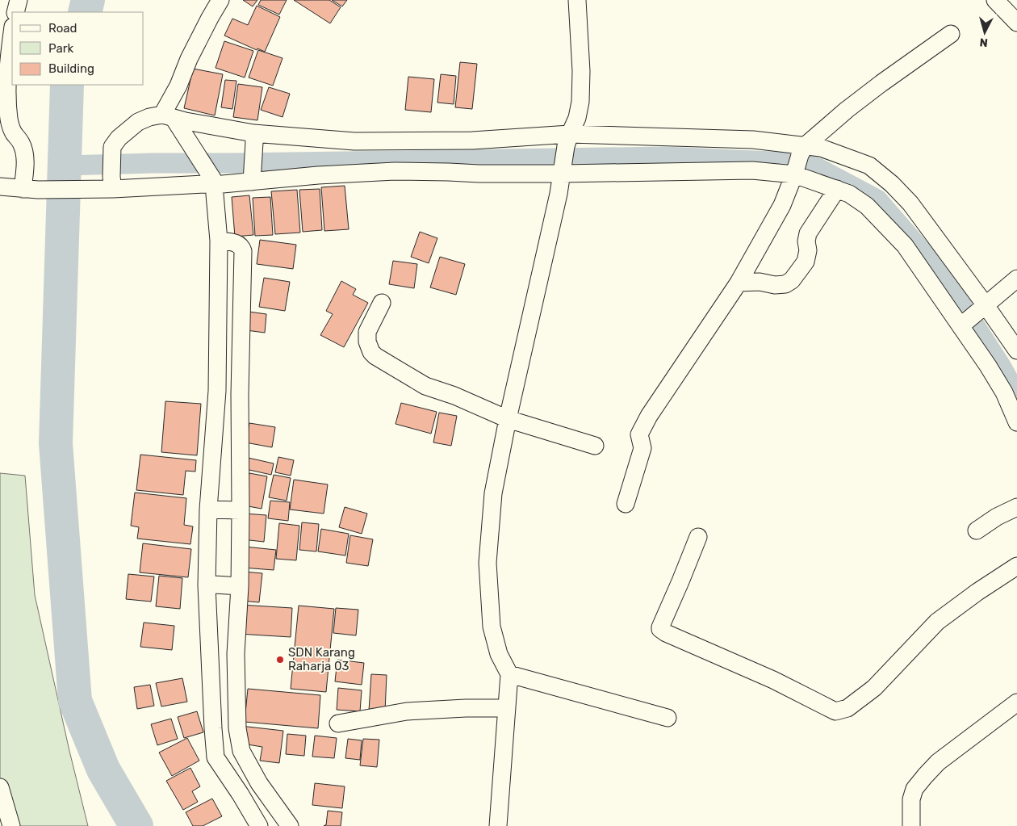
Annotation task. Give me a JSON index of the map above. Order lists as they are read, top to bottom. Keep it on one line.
{"places":["SDN Karang Raharja 03"],"legend":["Road","Park","Building"],"north":"bottom"}
